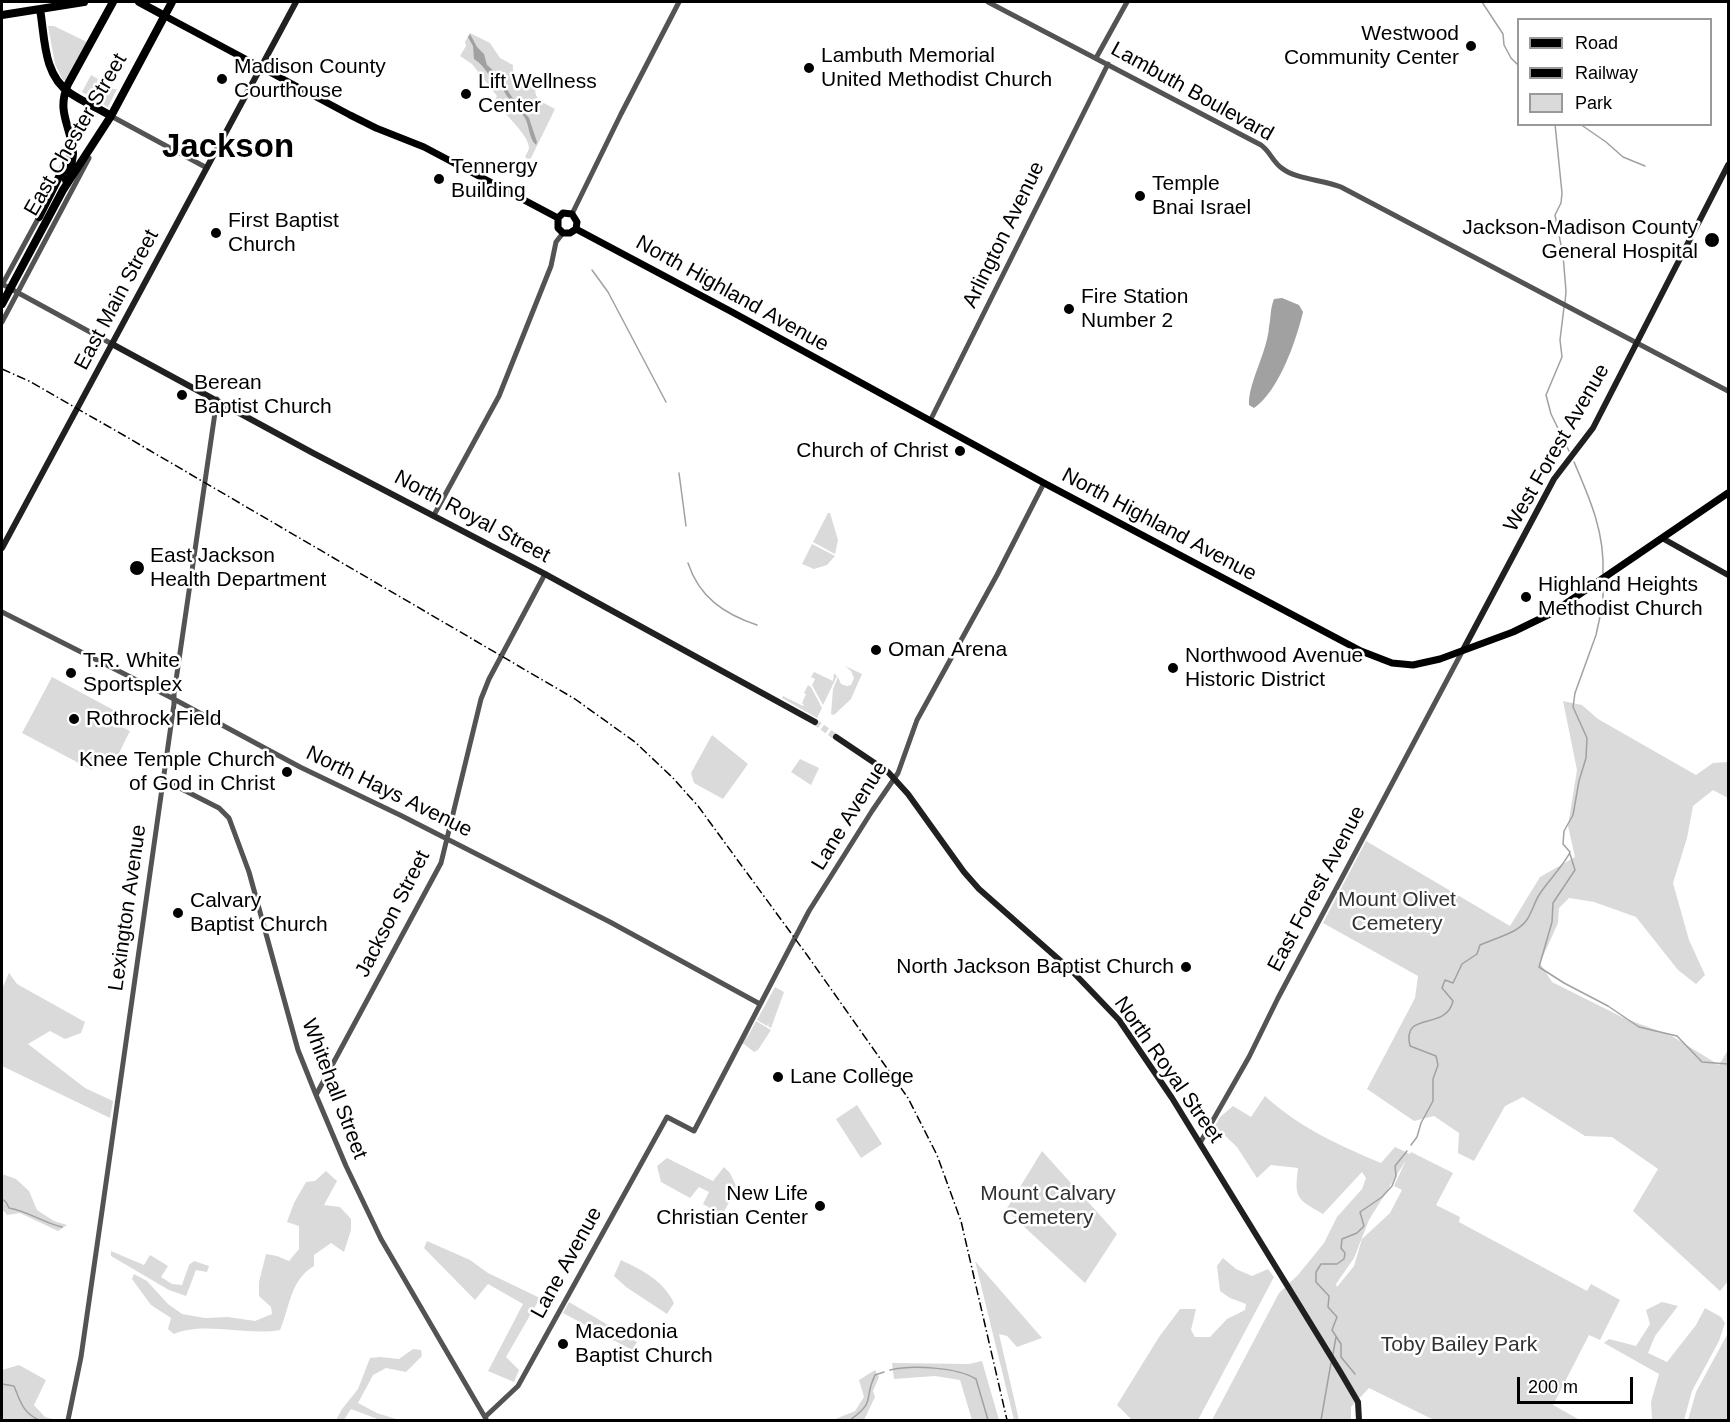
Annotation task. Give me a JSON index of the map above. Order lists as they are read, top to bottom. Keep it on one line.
{"streets":{"highway":["East Chester Street"],"main road":["North Highland Avenue","East Main Street","West Forest Avenue","North Royal Street"],"street":["Lambuth Boulevard","Arlington Avenue","North Hays Avenue","Lane Avenue","East Forest Avenue","Lexington Avenue","Jackson Street","Whitehall Street"]},"crossings":[["Lambuth Boulevard","Arlington Avenue"],["Lambuth Boulevard","West Forest Avenue"],["Arlington Avenue","North Highland Avenue"],["North Highland Avenue","West Forest Avenue"],["North Highland Avenue","Lane Avenue"],["North Highland Avenue","East Forest Avenue"],["East Main Street","North Royal Street"],["West Forest Avenue","East Forest Avenue"],["North Royal Street","Lane Avenue"],["North Royal Street","East Forest Avenue"],["North Royal Street","Lexington Avenue"],["North Royal Street","Jackson Street"],["North Hays Avenue","Lane Avenue"],["North Hays Avenue","Lexington Avenue"],["North Hays Avenue","Jackson Street"],["Lane Avenue","Whitehall Street"],["Lexington Avenue","Whitehall Street"],["Jackson Street","Whitehall Street"]],"districts":["Jackson"],"parks":["Mount Olivet Cemetery","Mount Calvary Cemetery","Toby Bailey Park"],"places":["Westwood Community Center","Lambuth Memorial United Methodist Church","Madison County Courthouse","Lift Wellness Center","Tennergy Building","Temple Bnai Israel","First Baptist Church","Jackson-Madison County General Hospital","Fire Station Number 2","Berean Baptist Church","Church of Christ","East Jackson Health Department","Highland Heights Methodist Church","Oman Arena","Northwood Avenue Historic District","T.R. White Sportsplex","Rothrock Field","Knee Temple Church of God in Christ","Calvary Baptist Church","North Jackson Baptist Church","Lane College","New Life Christian Center","Macedonia Baptist Church"],"legend":["Road","Railway","Park"],"scale_bar":"200 m"}
